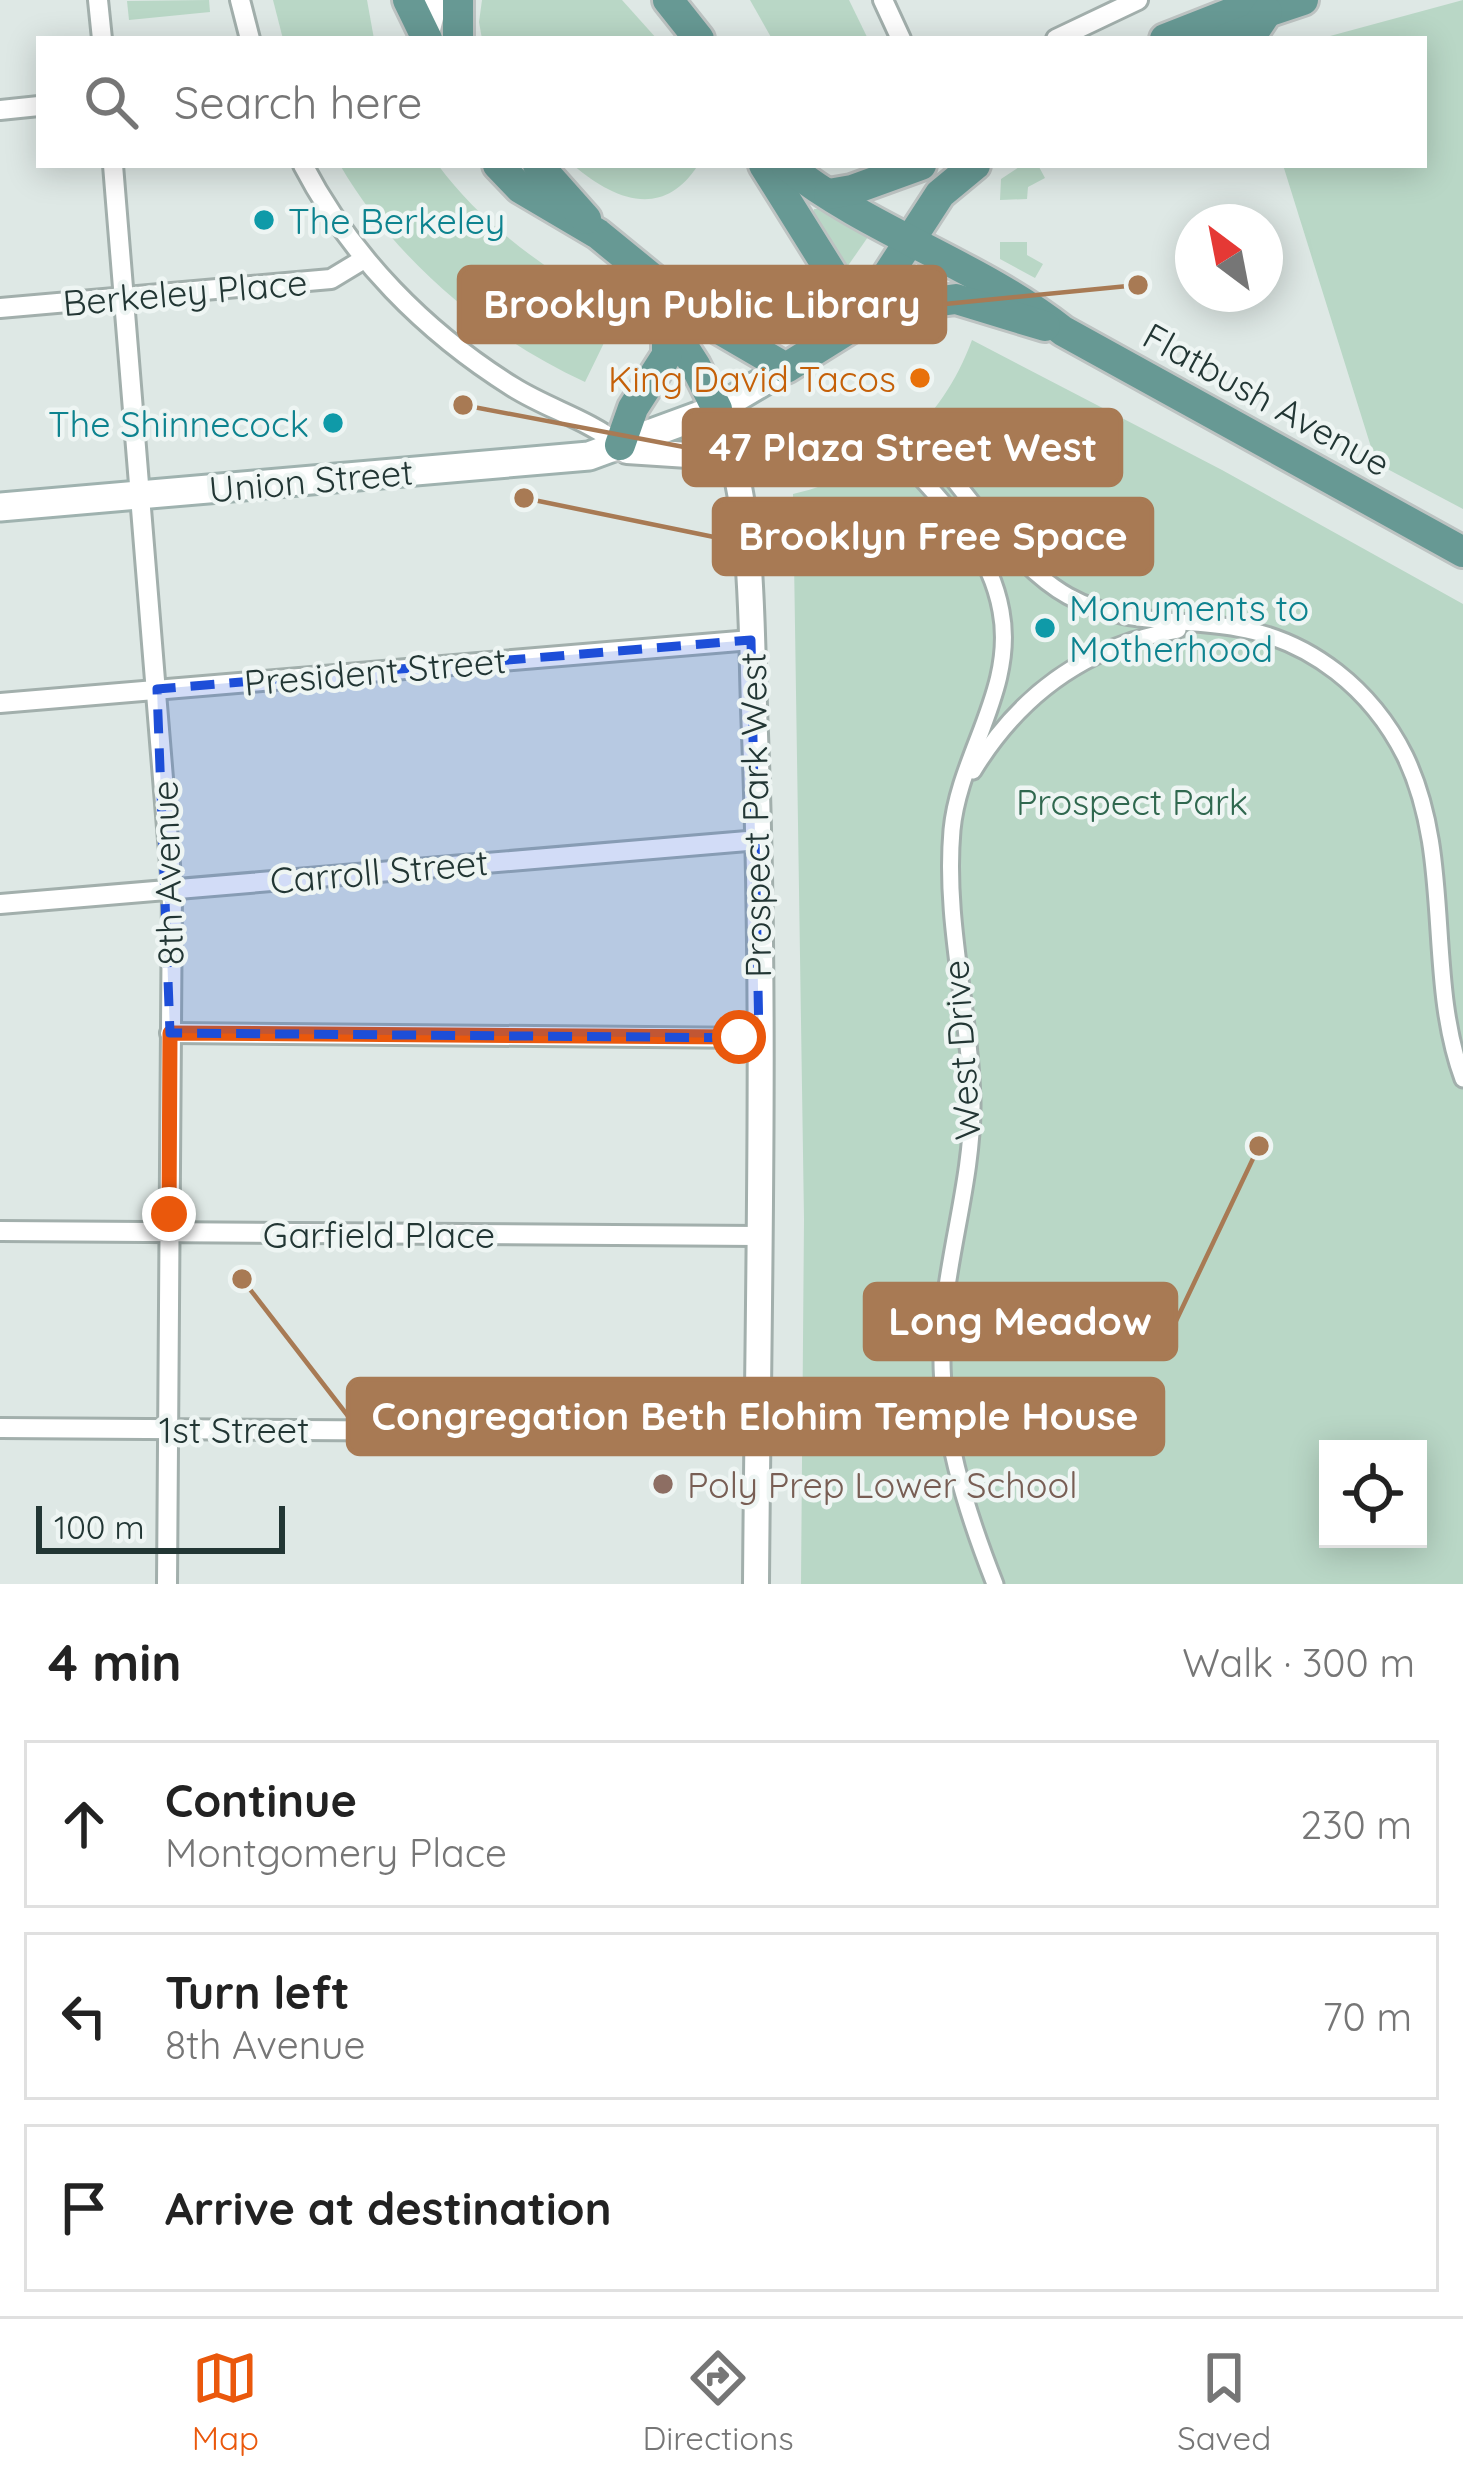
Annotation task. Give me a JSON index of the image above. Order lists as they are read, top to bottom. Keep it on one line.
{"streets":{"main road":["Flatbush Avenue","Union Street"],"street":["Berkeley Place","President Street","Prospect Park West","Carroll Street","8th Avenue","West Drive","Garfield Place","1st Street"]},"crossings":[["Berkeley Place","8th Avenue"],["Union Street","Prospect Park West"],["Union Street","8th Avenue"],["President Street","Prospect Park West"],["President Street","8th Avenue"],["Prospect Park West","Carroll Street"],["Prospect Park West","Garfield Place"],["Prospect Park West","1st Street"],["Carroll Street","8th Avenue"],["8th Avenue","Garfield Place"],["8th Avenue","1st Street"]],"parks":["Prospect Park"],"places":["The Berkeley","Brooklyn Public Library","King David Tacos","47 Plaza Street West","The Shinnecock","Brooklyn Free Space","Monuments to Motherhood","Long Meadow","Congregation Beth Elohim Temple House","Poly Prep Lower School"],"scale_bar":"100 m","north":"top left","page":{"search":"Search here","scale":"100 m","heading":["4 min","Walk · 300 m"],"list":[["Continue","Montgomery Place","230 m"],["Turn left","8th Avenue","70 m"],"Arrive at destination"],"nav":["Map","Directions","Saved"]}}
